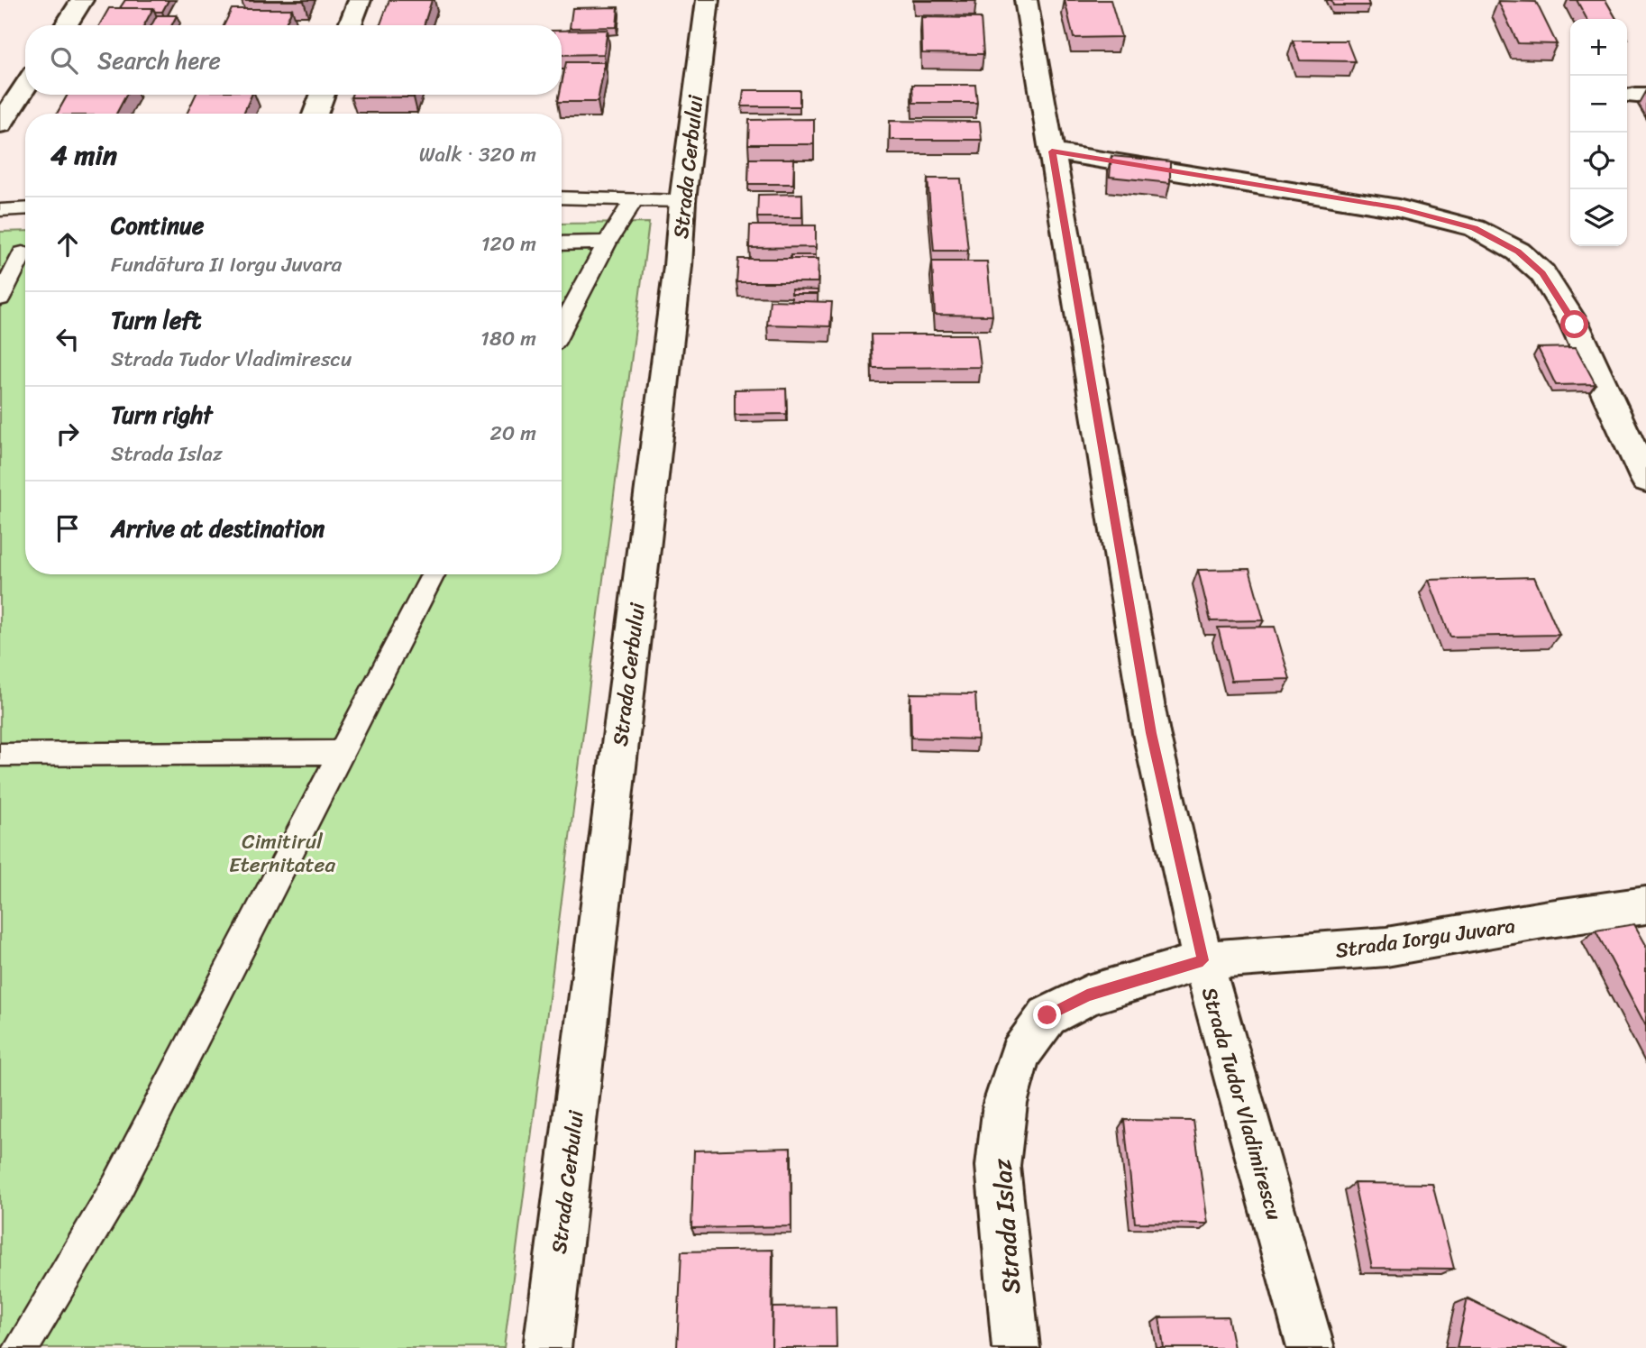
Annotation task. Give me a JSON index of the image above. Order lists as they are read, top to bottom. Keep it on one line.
{"streets":{"street":["Strada Cerbului","Strada Iorgu Juvara","Strada Tudor Vladimirescu","Strada Islaz"]},"crossings":[["Strada Iorgu Juvara","Strada Tudor Vladimirescu"],["Strada Iorgu Juvara","Strada Islaz"],["Strada Tudor Vladimirescu","Strada Islaz"]],"parks":["Cimitirul Eternitatea"],"page":{"map_buttons":["+","−"],"search":"Search here","heading":["4 min","Walk · 320 m"],"list":[["Continue","Fundătura II Iorgu Juvara","120 m"],["Turn left","Strada Tudor Vladimirescu","180 m"],["Turn right","Strada Islaz","20 m"],"Arrive at destination"]}}
